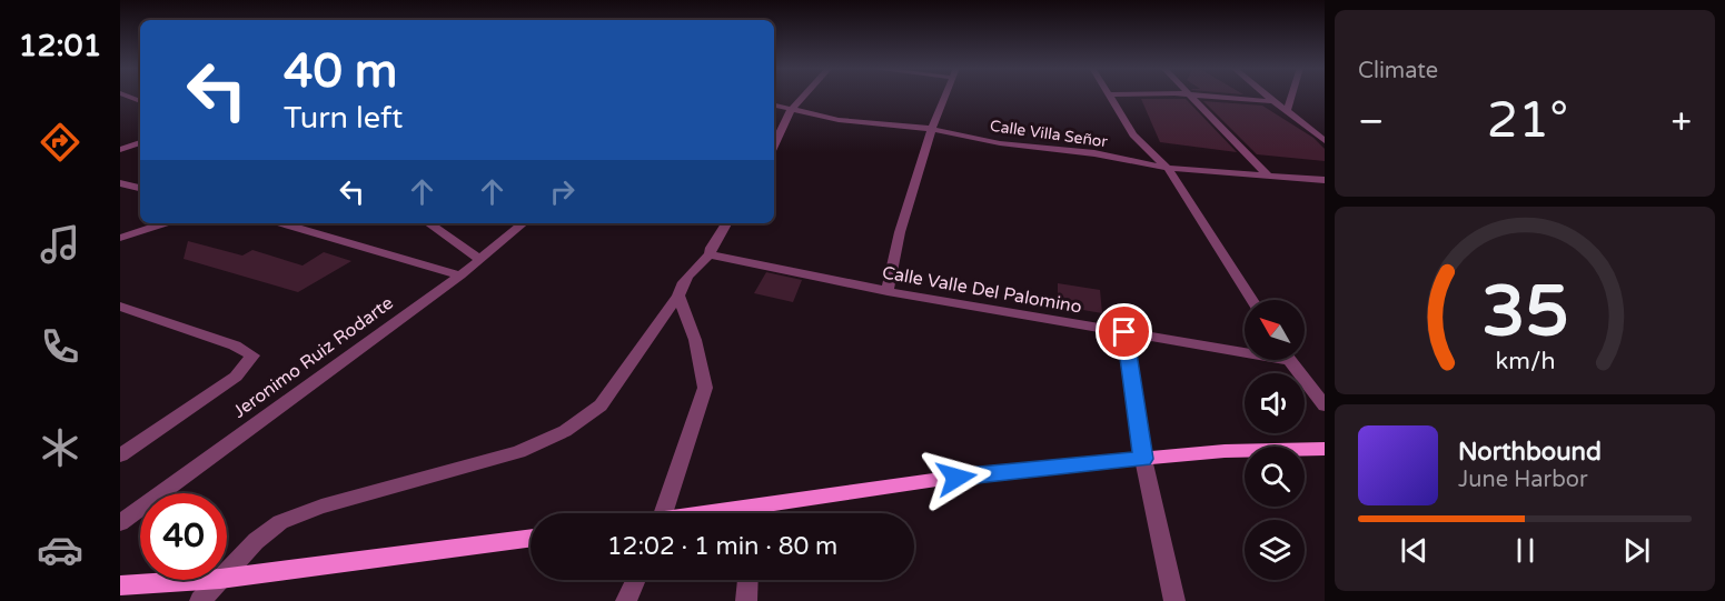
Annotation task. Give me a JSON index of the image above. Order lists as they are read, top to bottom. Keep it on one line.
{"streets":{"street":["Calle Villa Señor","Calle Valle Del Palomino","Jeronimo Ruiz Rodarte"]},"north":"top left","page":{"tabs":"12:01","tile":"Climate","turn":["40 m","Turn left"],"heat":["−","21°","+"],"song":["Northbound","June Harbor"],"limit":"40","trip":"12:02 · 1 min · 80 m","gauge":["35","km/h"]}}
